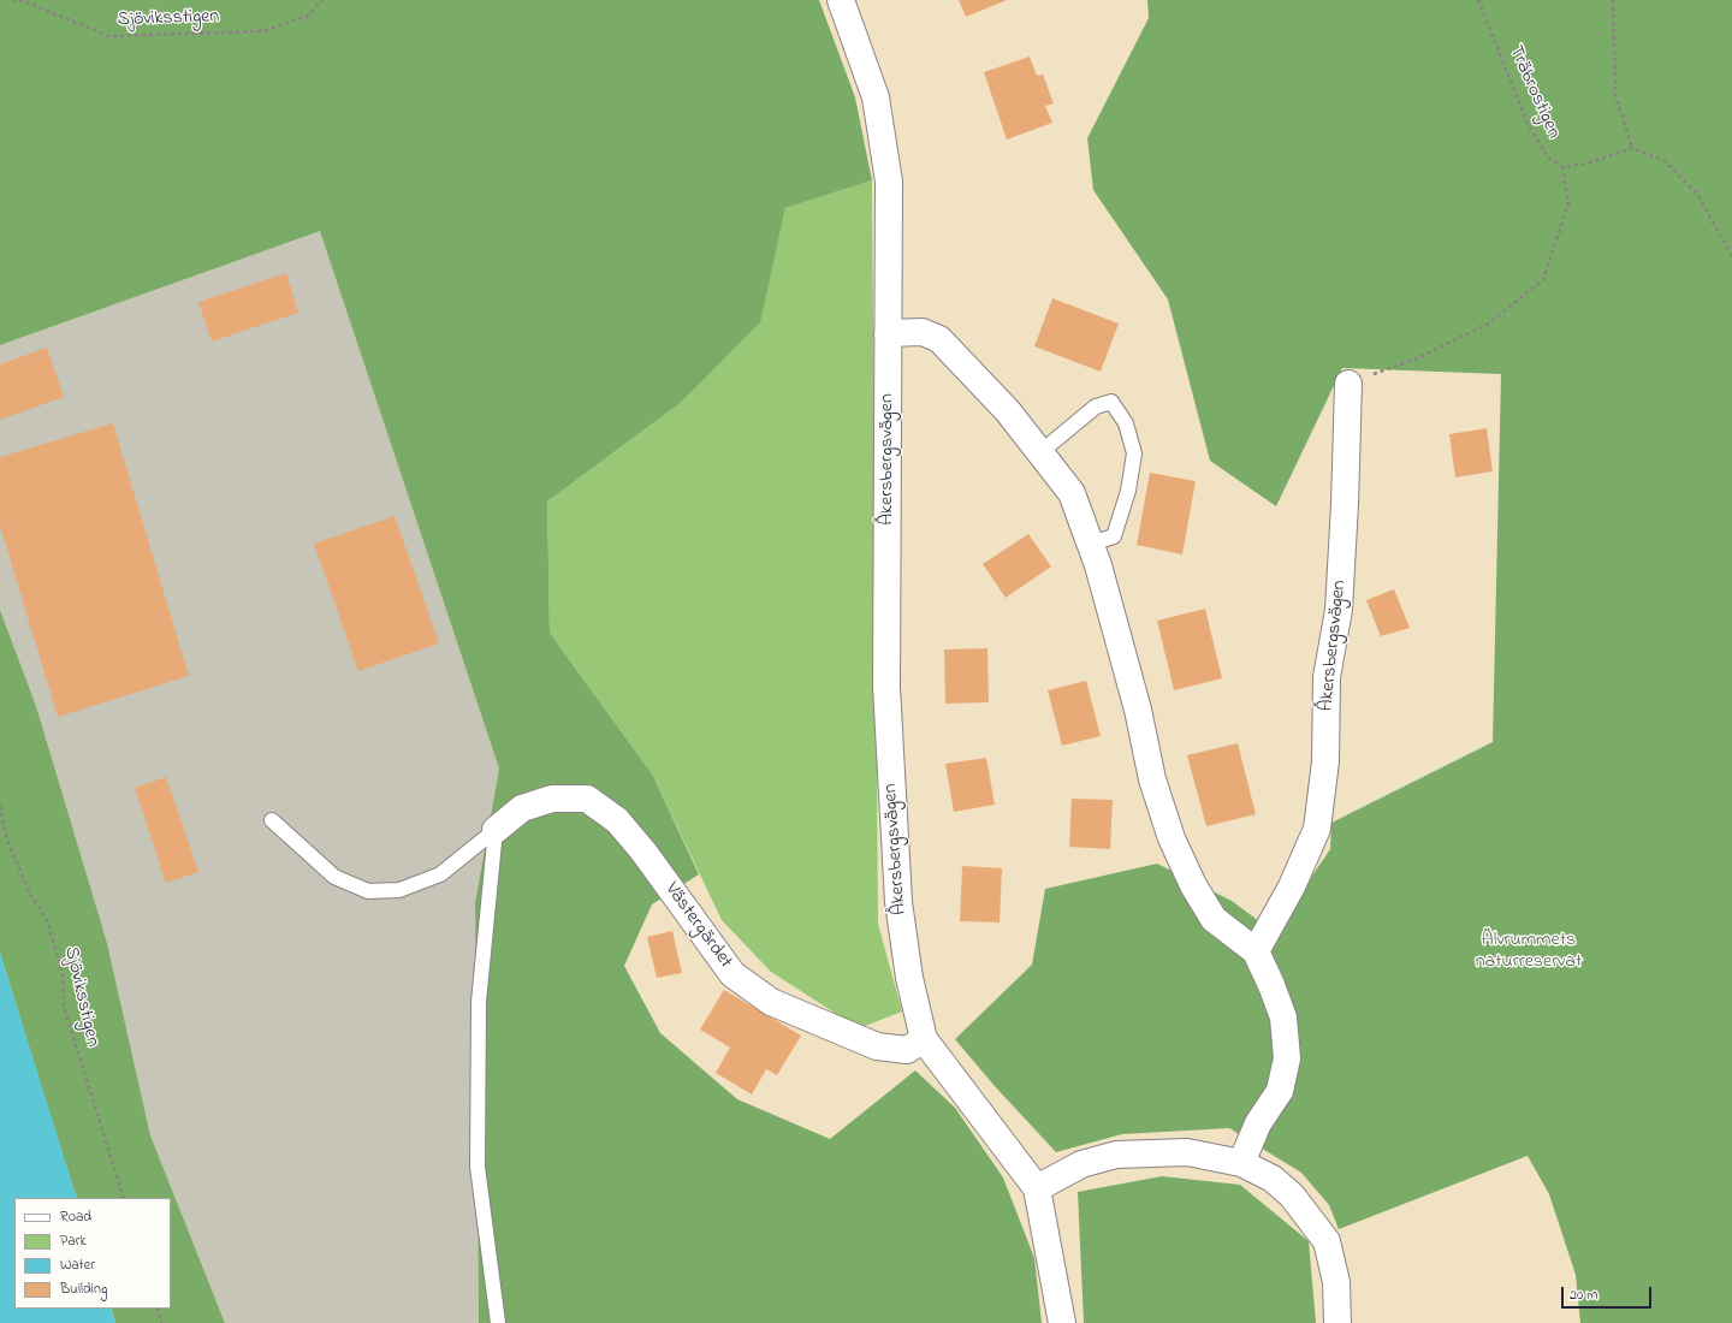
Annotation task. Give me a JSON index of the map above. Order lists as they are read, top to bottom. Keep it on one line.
{"streets":{"street":["Åkersbergsvägen","Västergärdet"],"path":["Sjöviksstigen","Träbrostigen"]},"crossings":[["Åkersbergsvägen","Västergärdet"]],"parks":["Älvrummets naturreservat"],"legend":["Road","Park","Water","Building"],"scale_bar":"20 m"}
